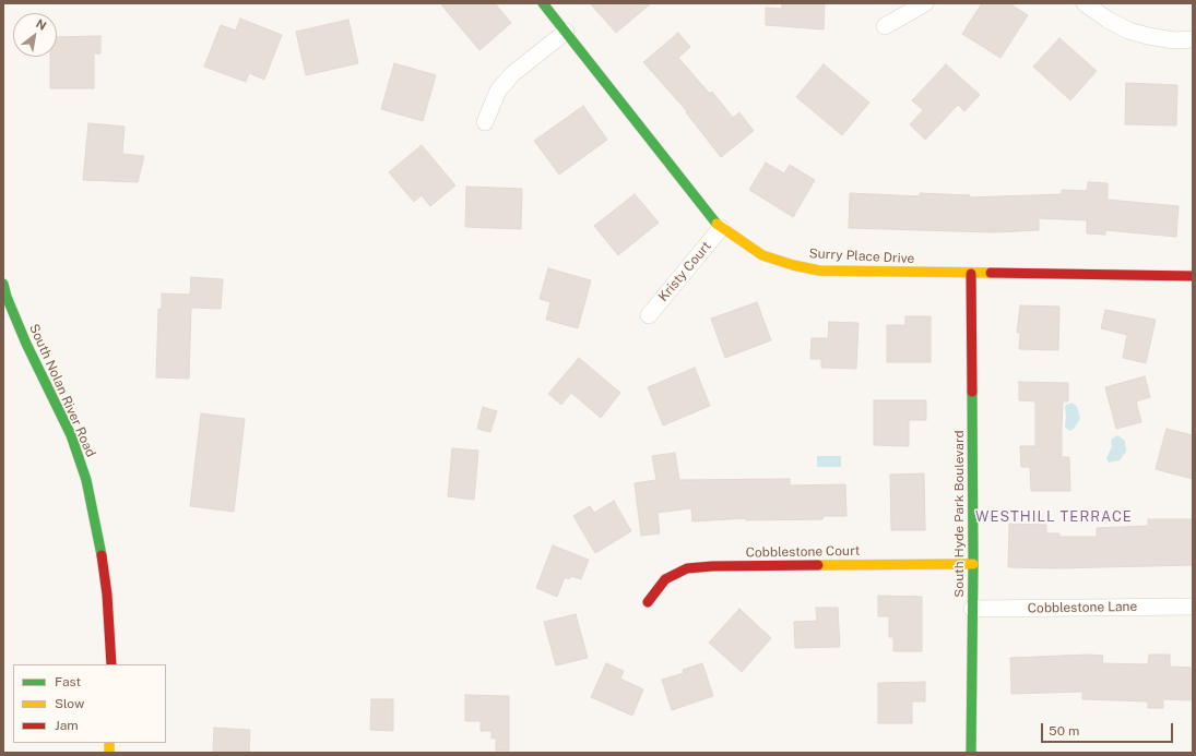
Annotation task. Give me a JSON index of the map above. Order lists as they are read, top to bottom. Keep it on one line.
{"streets":{"street":["Surry Place Drive","Kristy Court","South Nolan River Road","South Hyde Park Boulevard","Cobblestone Court","Cobblestone Lane"]},"crossings":[["Surry Place Drive","Kristy Court"],["Surry Place Drive","South Hyde Park Boulevard"],["South Hyde Park Boulevard","Cobblestone Court"],["South Hyde Park Boulevard","Cobblestone Lane"]],"districts":["WESTHILL TERRACE"],"legend":["Fast","Slow","Jam"],"scale_bar":"50 m","north":"top right"}
